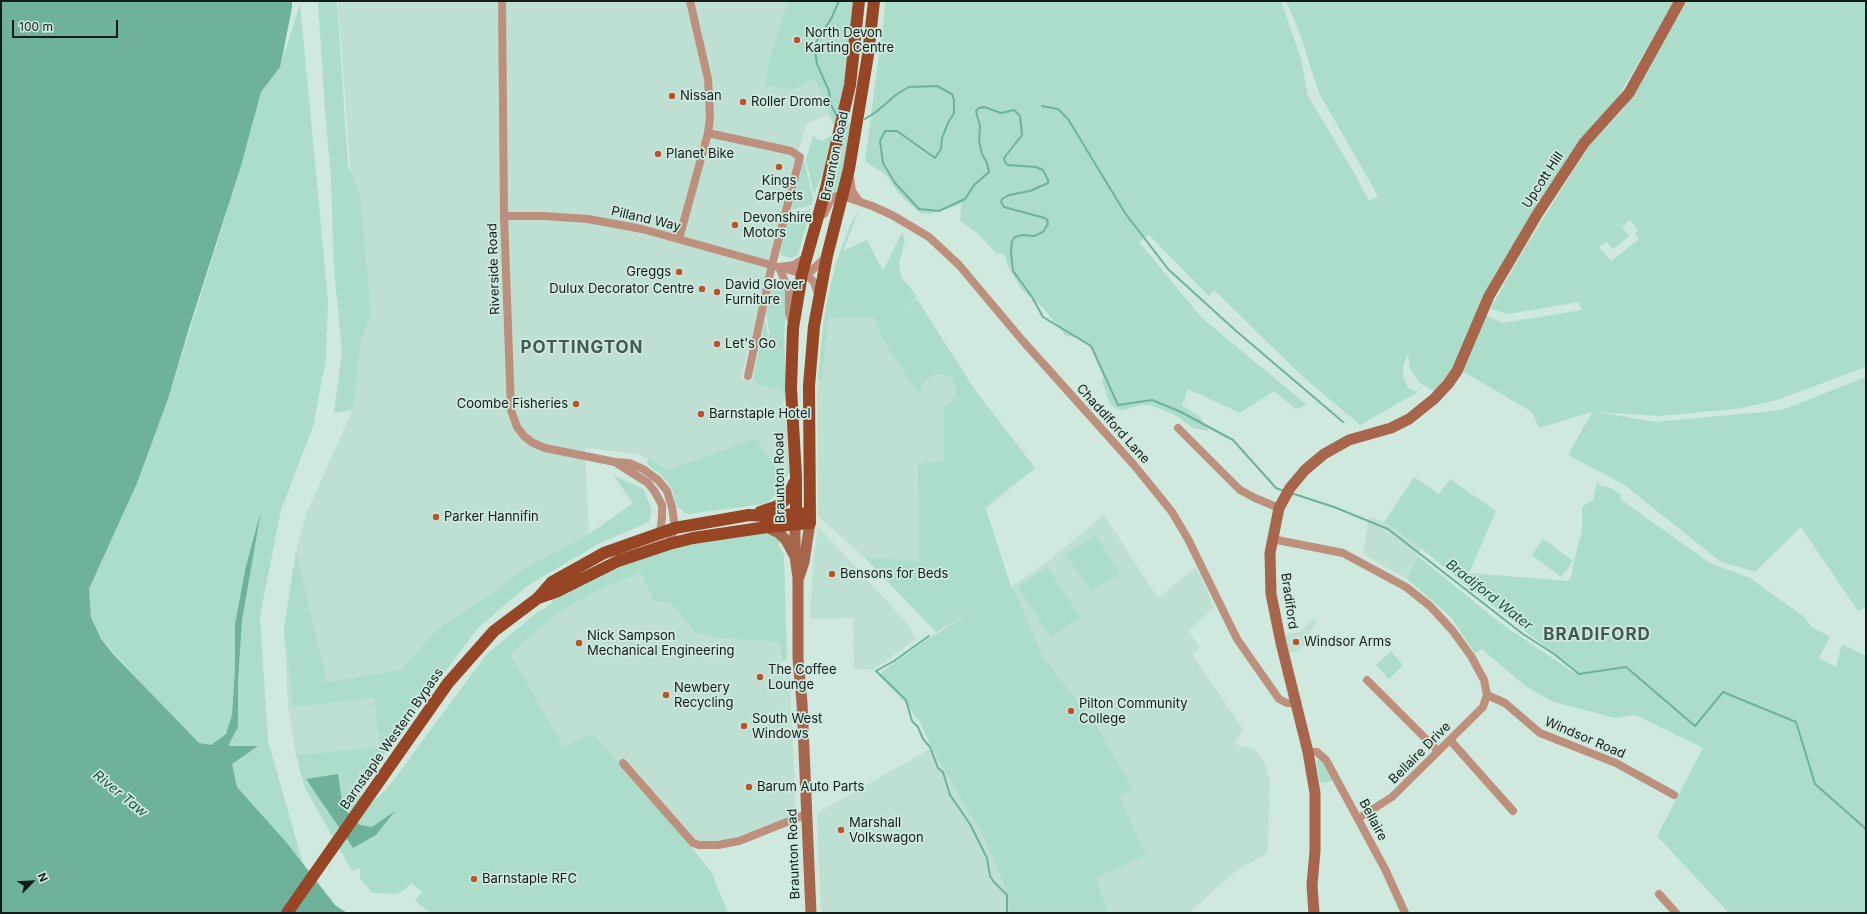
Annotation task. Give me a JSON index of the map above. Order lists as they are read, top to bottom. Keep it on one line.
{"streets":{"main road":["Braunton Road","Barnstaple Western Bypass"],"street":["Upcott Hill","Pilland Way","Riverside Road","Chaddiford Lane","Bradiford","Windsor Road","Bellaire Drive","Bellaire"]},"crossings":[["Braunton Road","Pilland Way"],["Braunton Road","Chaddiford Lane"],["Braunton Road","Barnstaple Western Bypass"],["Upcott Hill","Bradiford"],["Pilland Way","Riverside Road"],["Riverside Road","Barnstaple Western Bypass"],["Chaddiford Lane","Bradiford"],["Bradiford","Bellaire"],["Windsor Road","Bellaire Drive"],["Bellaire Drive","Bellaire"]],"districts":["POTTINGTON","BRADIFORD"],"water":["Bradiford Water","River Taw"],"places":["North Devon Karting Centre","Nissan","Roller Drome","Planet Bike","Kings Carpets","Devonshire Motors","Greggs","Dulux Decorator Centre","David Glover Furniture","Let's Go","Coombe Fisheries","Barnstaple Hotel","Parker Hannifin","Bensons for Beds","Windsor Arms","Nick Sampson Mechanical Engineering","The Coffee Lounge","Newbery Recycling","Pilton Community College","South West Windows","Barum Auto Parts","Marshall Volkswagon","Barnstaple RFC"],"scale_bar":"100 m","north":"top right"}
